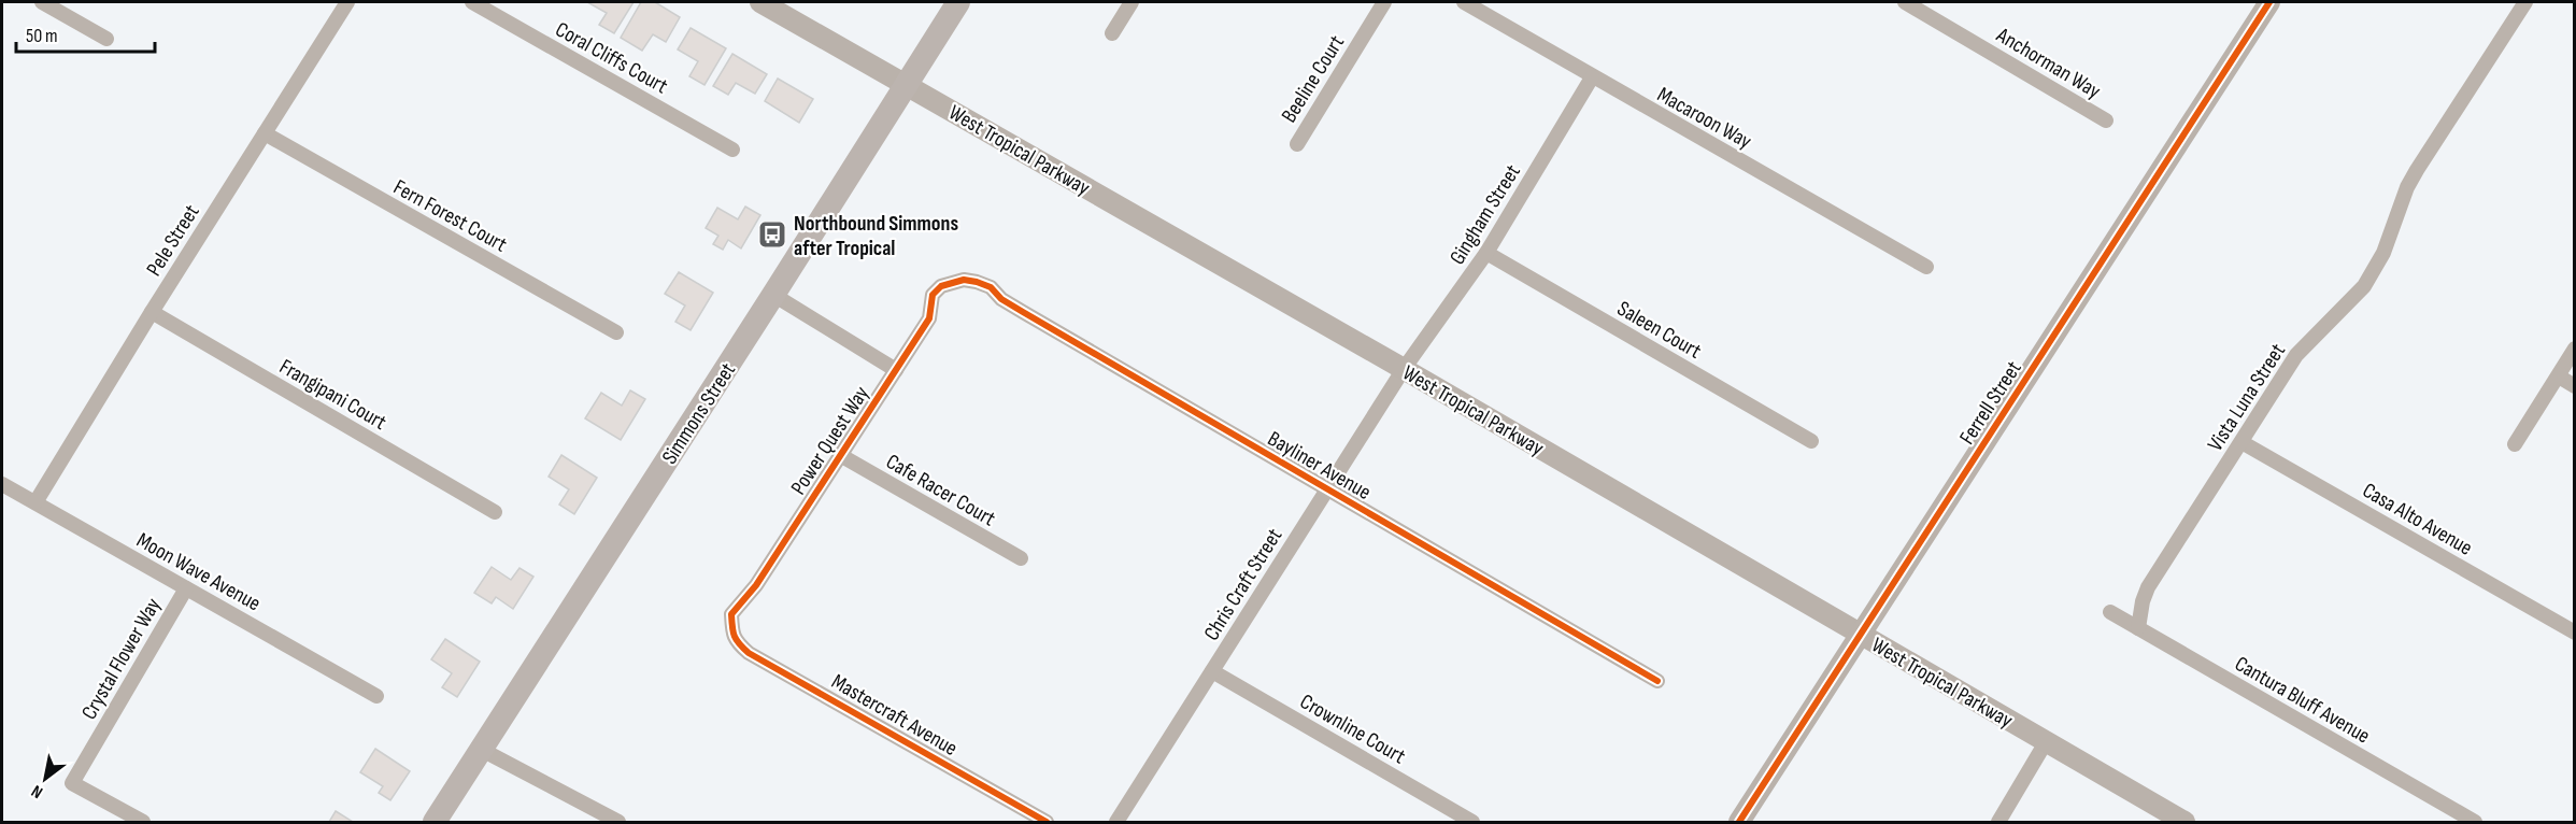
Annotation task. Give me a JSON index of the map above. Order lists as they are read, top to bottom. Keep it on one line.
{"streets":{"main road":["West Tropical Parkway","Ferrell Street","Simmons Street"],"street":["Coral Cliffs Court","Anchorman Way","Beeline Court","Macaroon Way","Gingham Street","Fern Forest Court","Pele Street","Saleen Court","Frangipani Court","Vista Luna Street","Power Quest Way","Bayliner Avenue","Cafe Racer Court","Casa Alto Avenue","Moon Wave Avenue","Chris Craft Street","Crystal Flower Way","Cantura Bluff Avenue","Mastercraft Avenue","Crownline Court"]},"crossings":[["Macaroon Way","Gingham Street"],["West Tropical Parkway","Gingham Street"],["West Tropical Parkway","Ferrell Street"],["West Tropical Parkway","Simmons Street"],["West Tropical Parkway","Chris Craft Street"],["Gingham Street","Saleen Court"],["Gingham Street","Chris Craft Street"],["Fern Forest Court","Pele Street"],["Pele Street","Frangipani Court"],["Pele Street","Moon Wave Avenue"],["Vista Luna Street","Casa Alto Avenue"],["Vista Luna Street","Cantura Bluff Avenue"],["Power Quest Way","Bayliner Avenue"],["Power Quest Way","Cafe Racer Court"],["Power Quest Way","Mastercraft Avenue"],["Bayliner Avenue","Chris Craft Street"],["Moon Wave Avenue","Crystal Flower Way"],["Chris Craft Street","Crownline Court"]],"places":{"bus stop":["Northbound Simmons after Tropical"]},"scale_bar":"50 m","north":"bottom left"}
